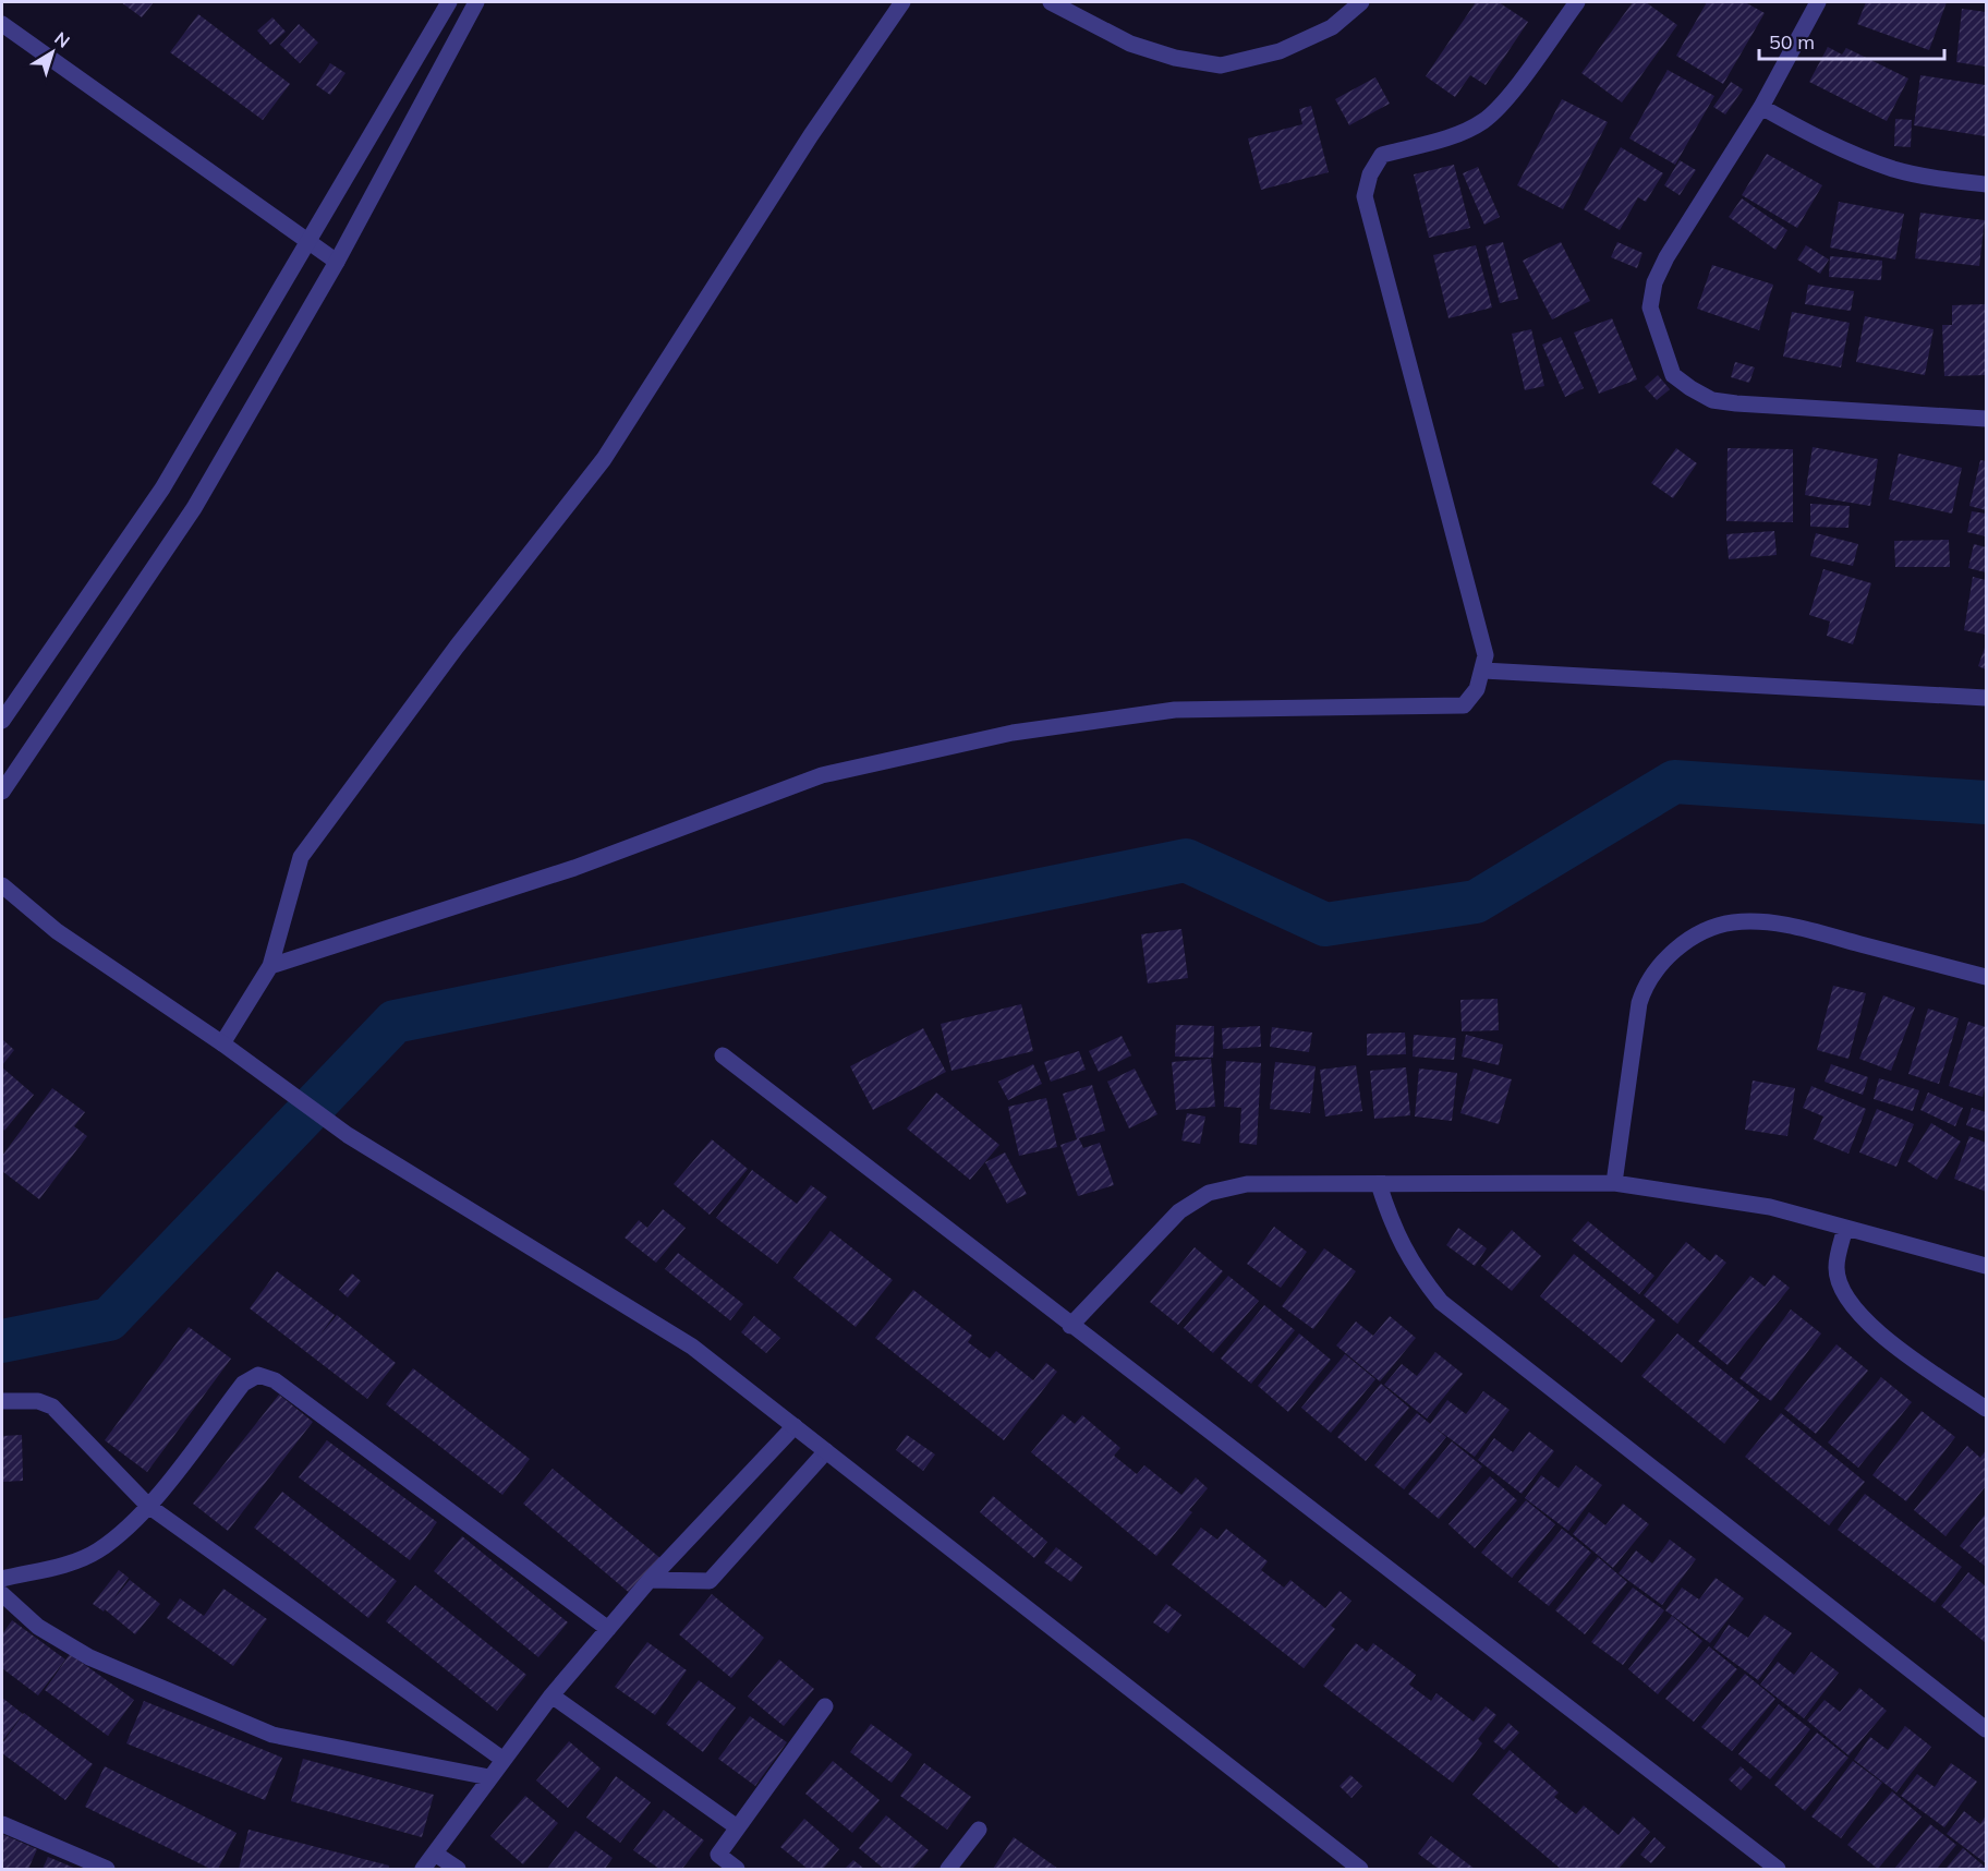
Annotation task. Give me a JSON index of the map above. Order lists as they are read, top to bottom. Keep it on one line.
{"scale_bar":"50 m","north":"top right"}
